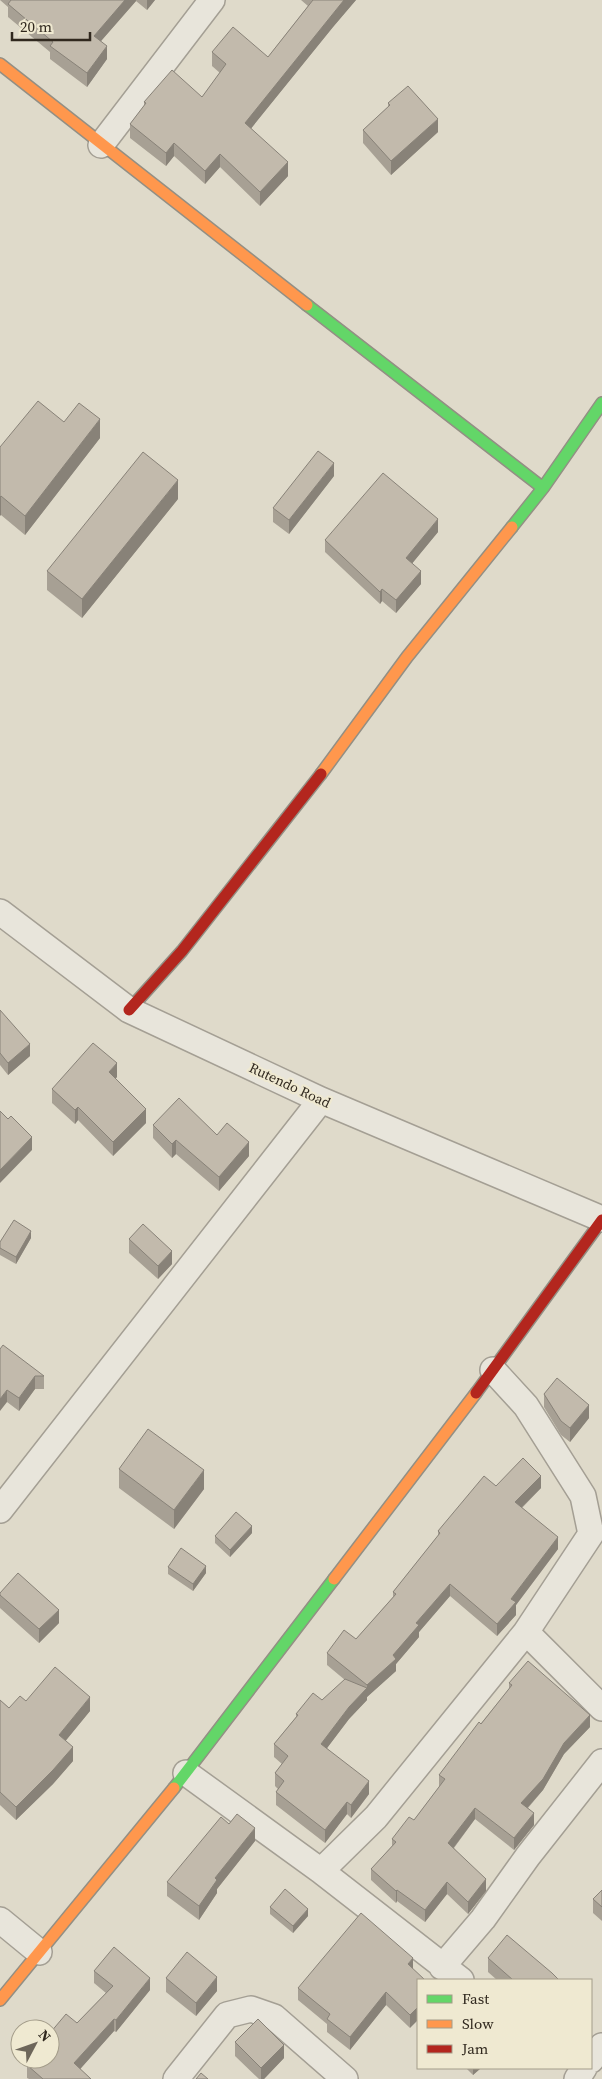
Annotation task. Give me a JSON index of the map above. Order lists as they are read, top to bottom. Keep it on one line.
{"streets":{"street":["Rutendo Road"]},"legend":["Fast","Slow","Jam"],"scale_bar":"20 m","north":"top right"}
